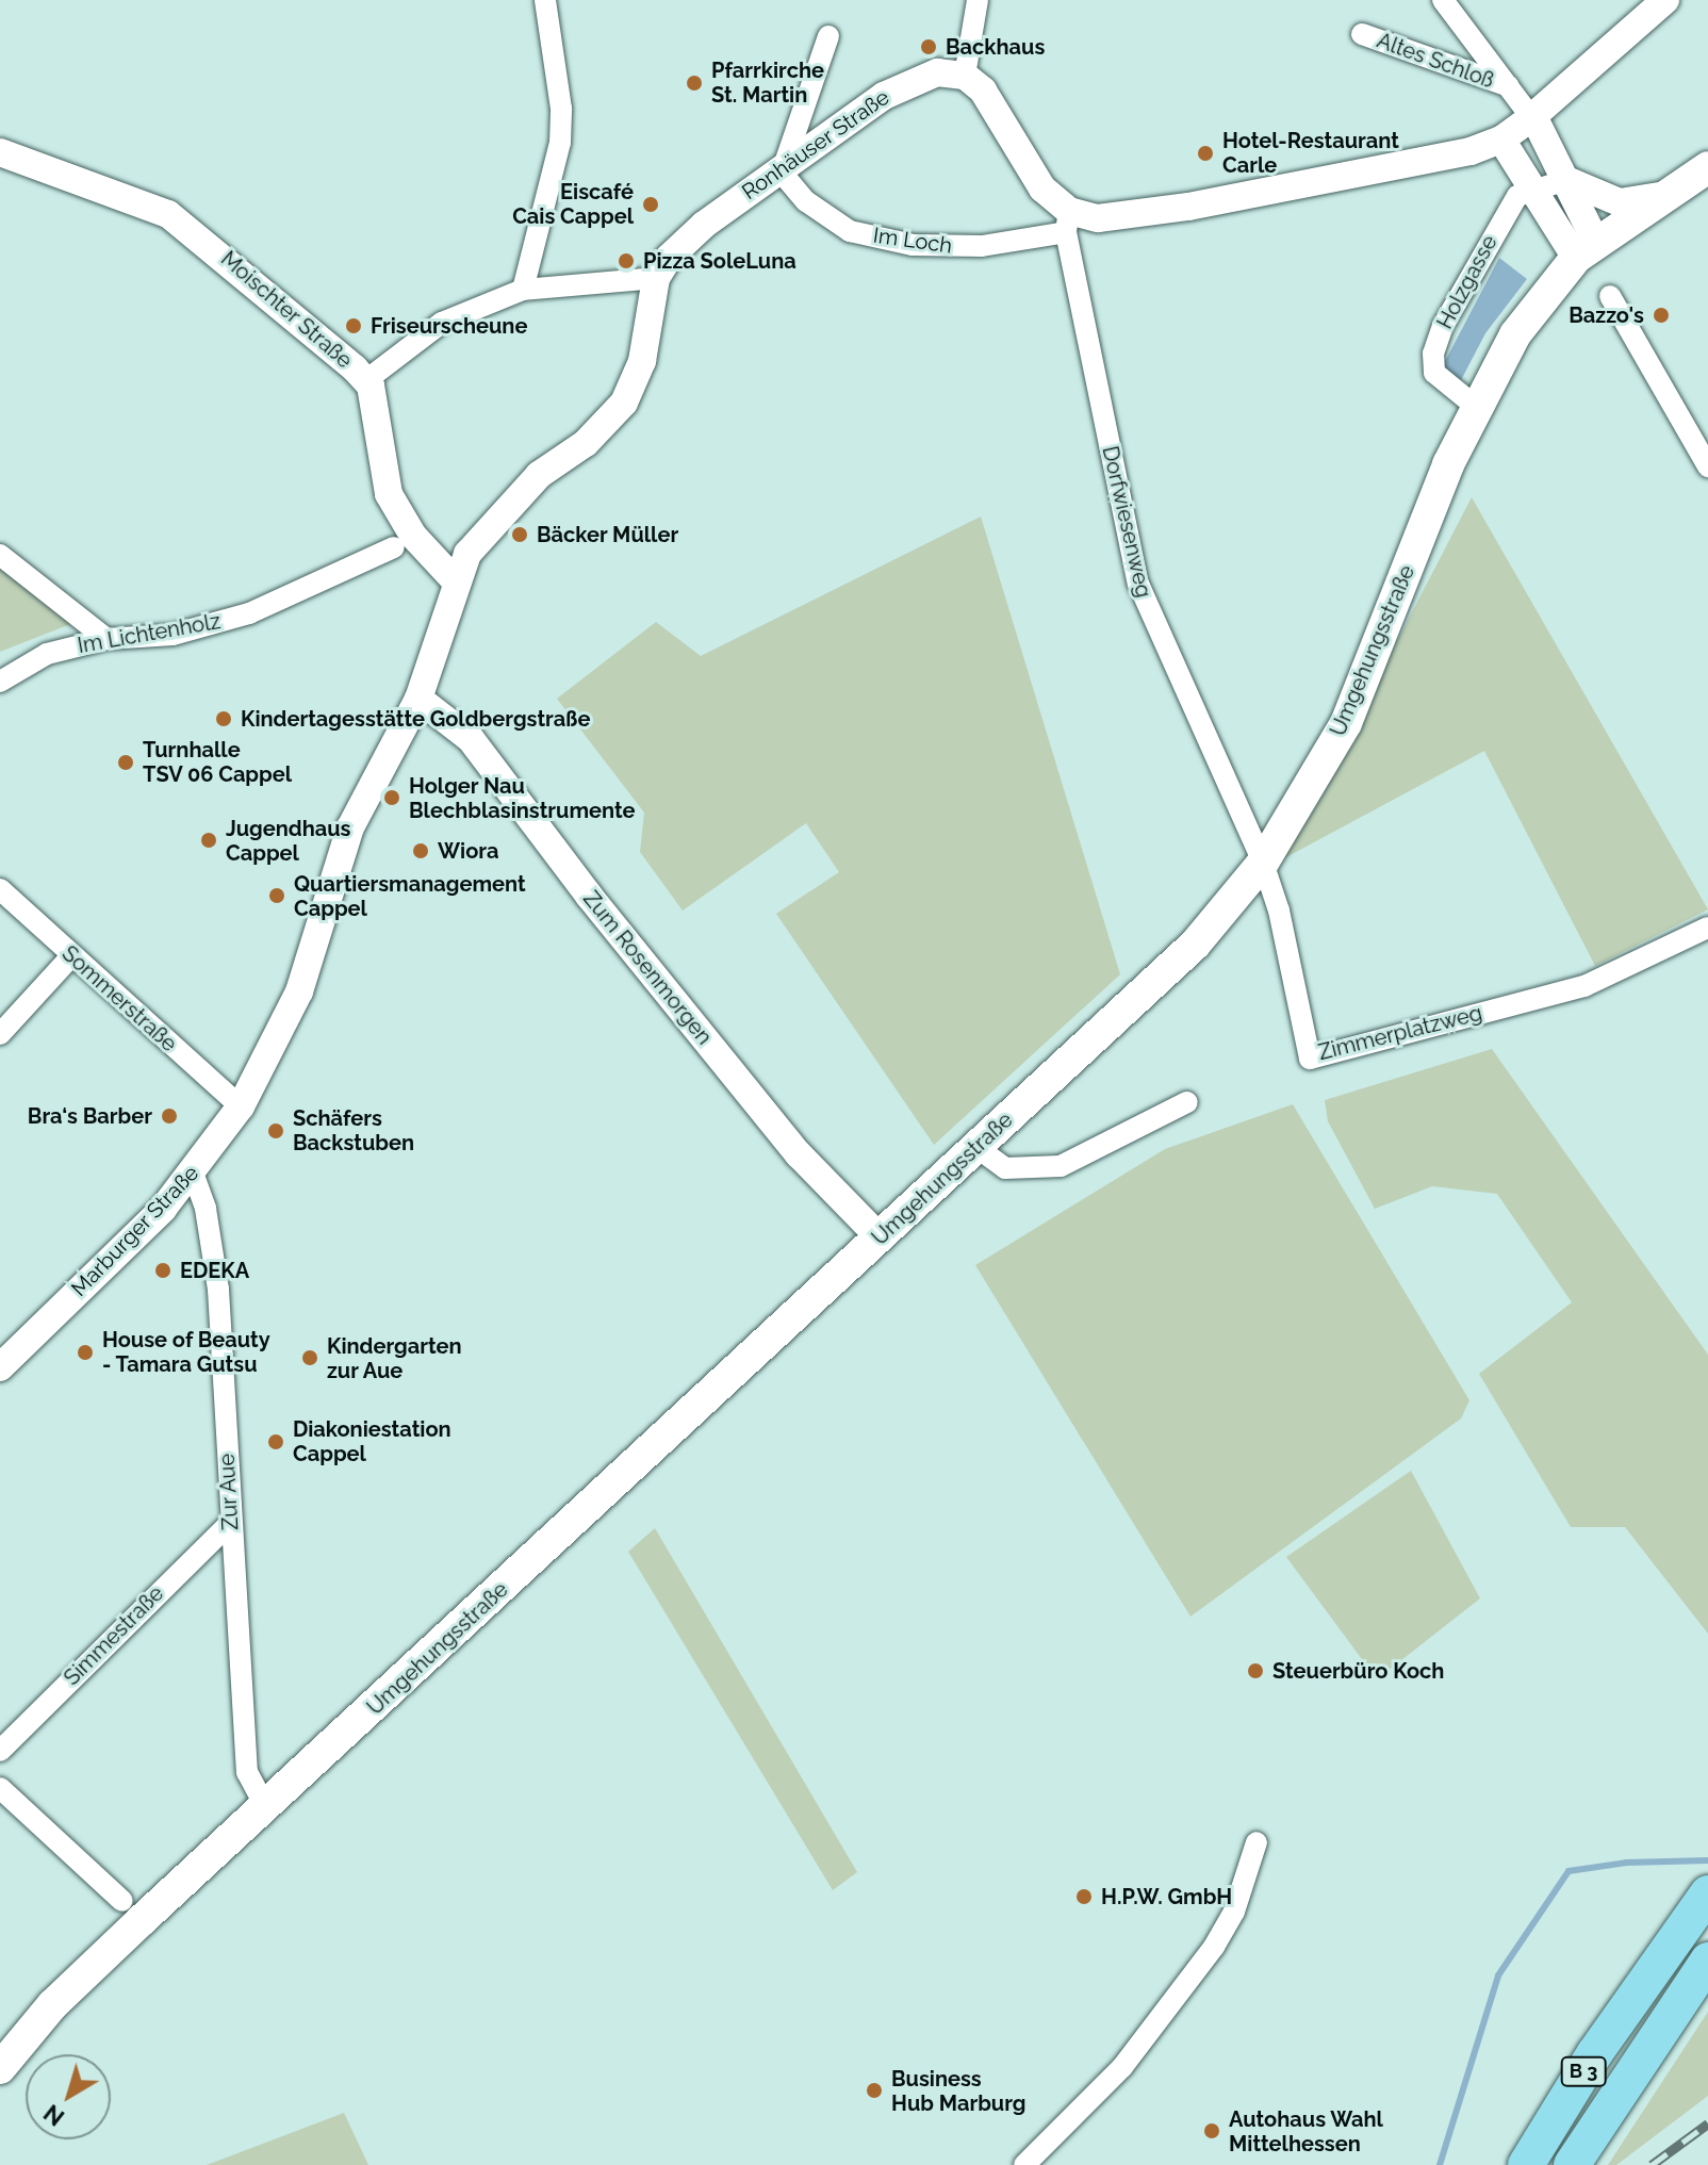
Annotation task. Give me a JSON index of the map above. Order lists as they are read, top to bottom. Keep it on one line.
{"streets":{"highway":["B 3"],"main road":["Umgehungsstraße"],"street":["Altes Schloß","Ronhäuser Straße","Im Loch","Holzgasse","Moischter Straße","Dorfwiesenweg","Im Lichtenholz","Zum Rosenmorgen","Sommerstraße","Zimmerplatzweg","Marburger Straße","Zur Aue","Simmestraße"]},"crossings":[["Ronhäuser Straße","Im Loch"],["Ronhäuser Straße","Marburger Straße"],["Im Loch","Dorfwiesenweg"],["Holzgasse","Umgehungsstraße"],["Moischter Straße","Marburger Straße"],["Dorfwiesenweg","Umgehungsstraße"],["Dorfwiesenweg","Zimmerplatzweg"],["Umgehungsstraße","Zum Rosenmorgen"],["Umgehungsstraße","Zimmerplatzweg"],["Umgehungsstraße","Zur Aue"],["Zum Rosenmorgen","Marburger Straße"],["Sommerstraße","Marburger Straße"],["Marburger Straße","Zur Aue"],["Zur Aue","Simmestraße"]],"places":["Backhaus","Pfarrkirche St. Martin","Hotel-Restaurant Carle","Eiscafé Cais Cappel","Pizza SoleLuna","Bazzo's","Friseurscheune","Bäcker Müller","Kindertagesstätte Goldbergstraße","Turnhalle TSV 06 Cappel","Holger Nau Blechblasinstrumente","Jugendhaus Cappel","Wiora","Quartiersmanagement Cappel","Bra‘s Barber","Schäfers Backstuben","EDEKA","House of Beauty - Tamara Gutsu","Kindergarten zur Aue","Diakoniestation Cappel","Steuerbüro Koch","H.P.W. GmbH","Business Hub Marburg","Autohaus Wahl Mittelhessen"],"north":"bottom left"}
